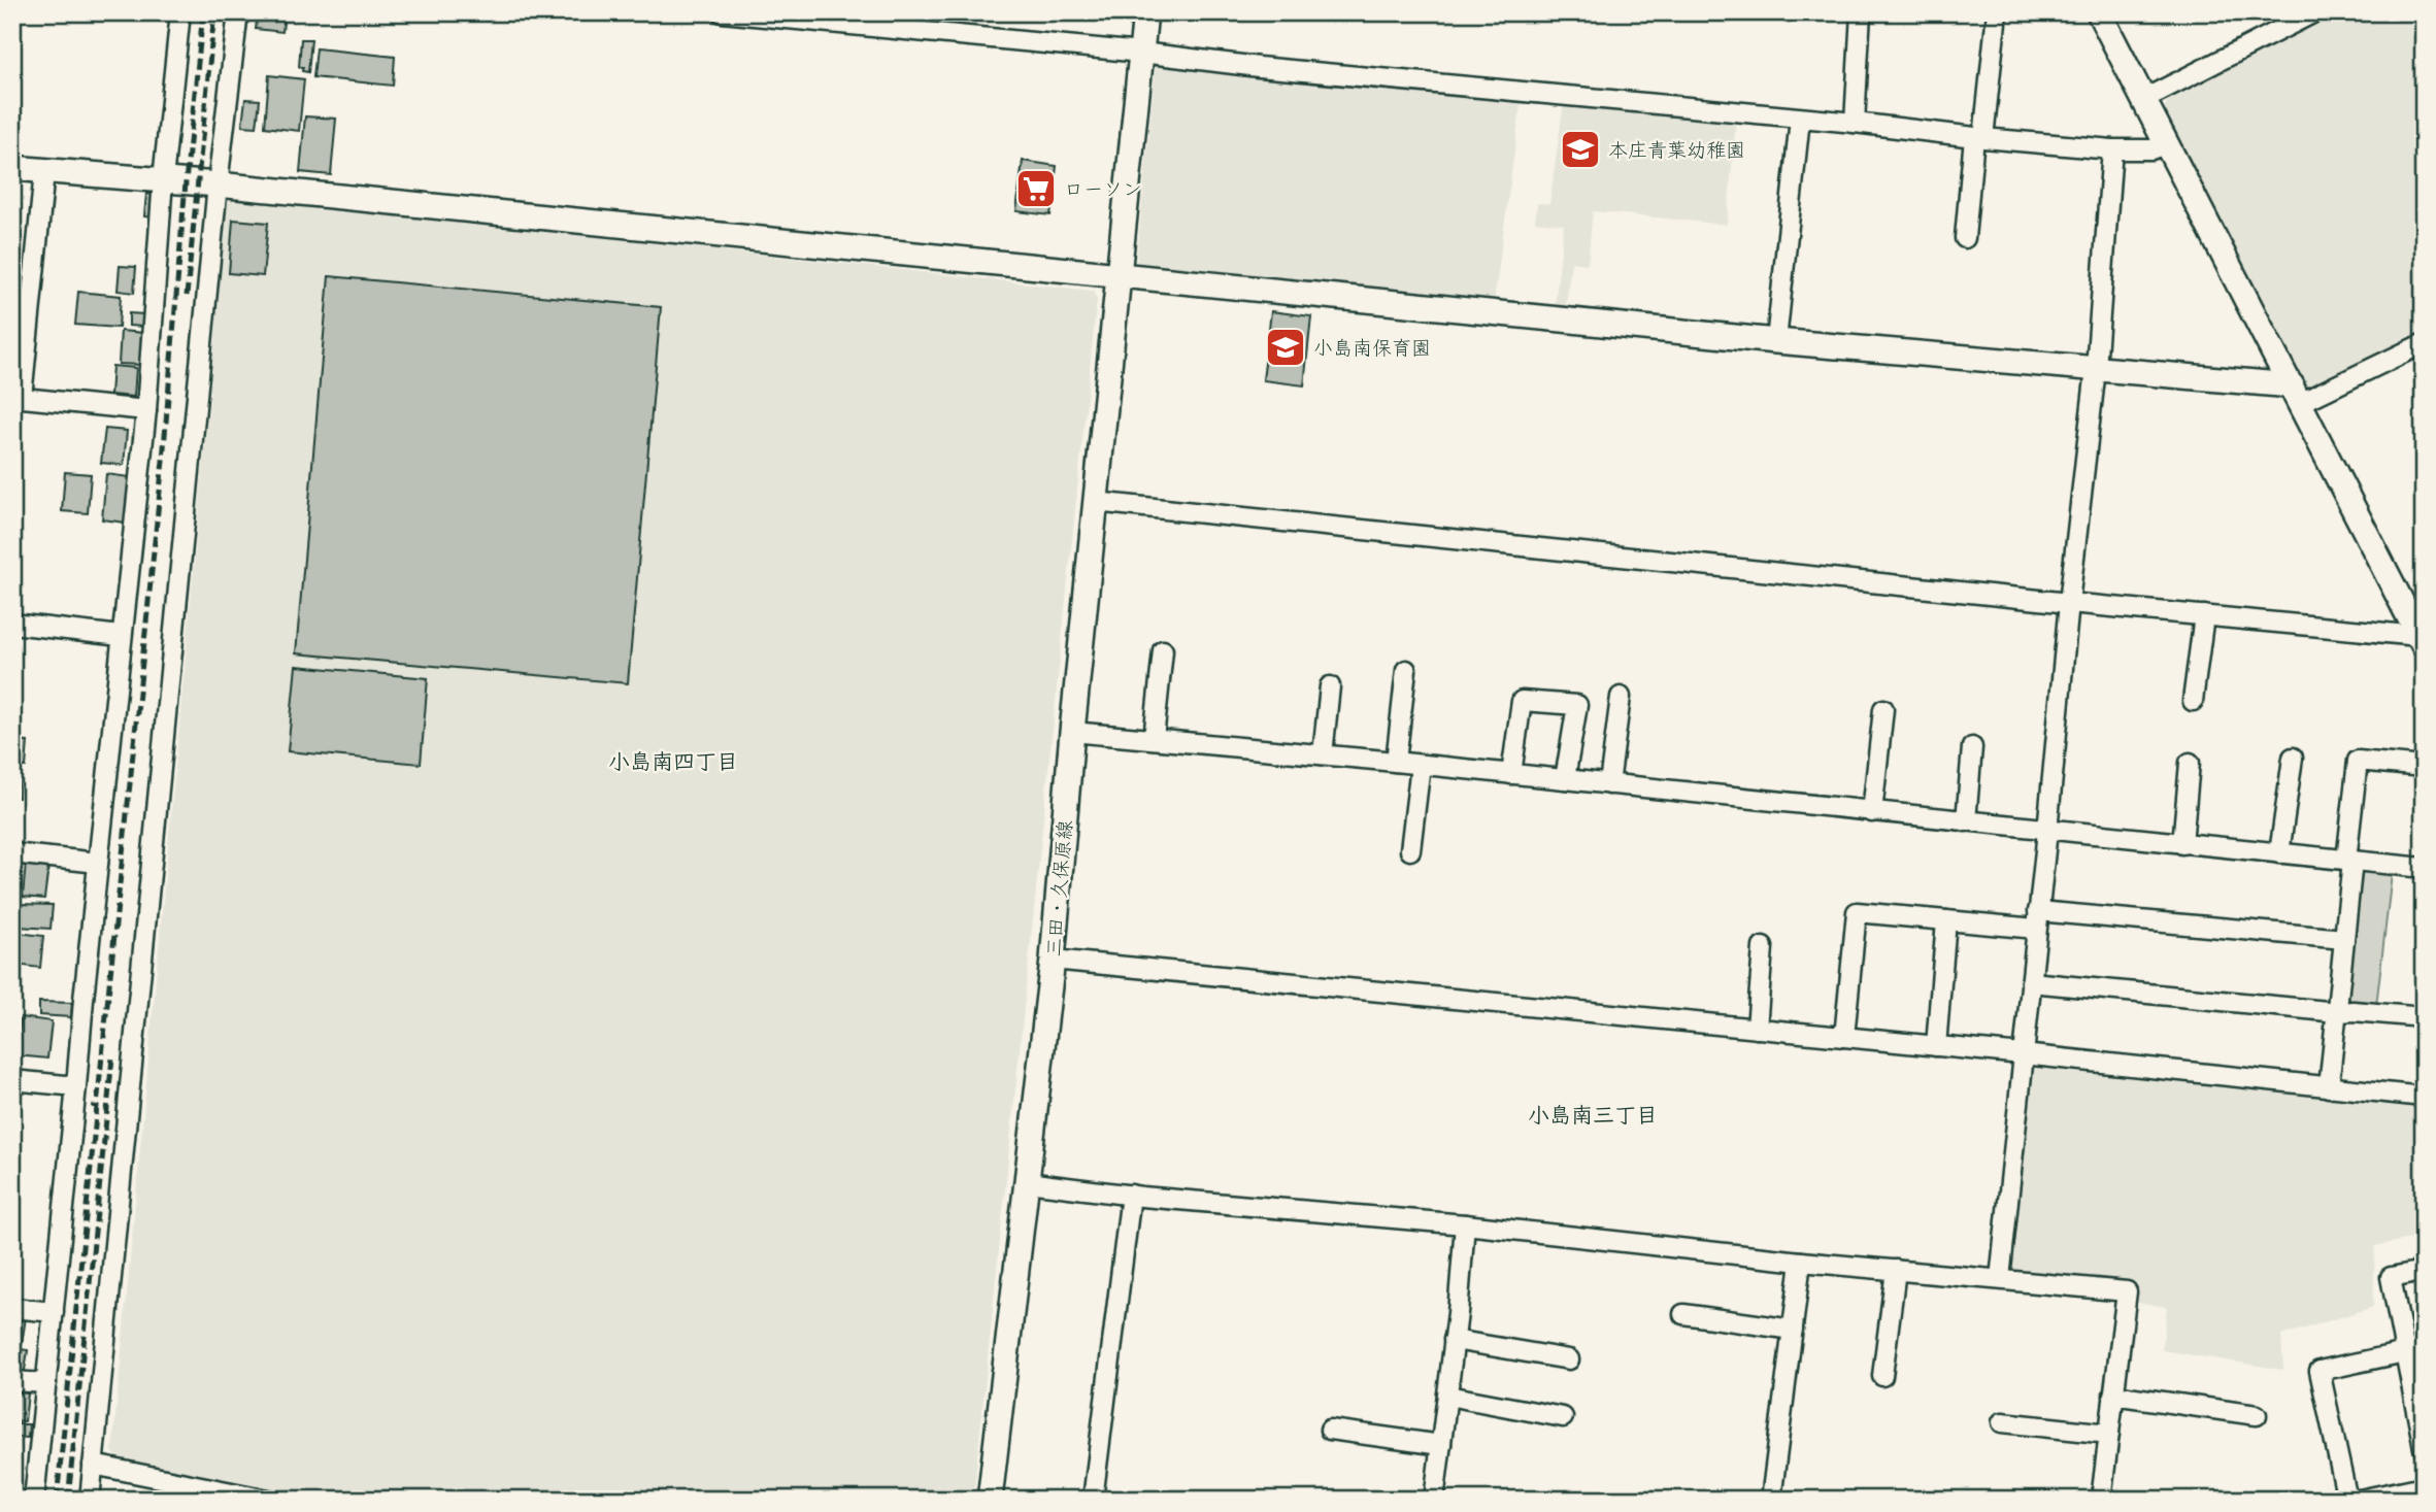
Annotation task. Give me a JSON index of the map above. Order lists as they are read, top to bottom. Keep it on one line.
{"streets":{"street":["三田・久保原線"]},"districts":["小島南四丁目","小島南三丁目"],"places":{"school or university":["本庄青葉幼稚園","小島南保育園"],"supermarket":["ローソン"]}}
